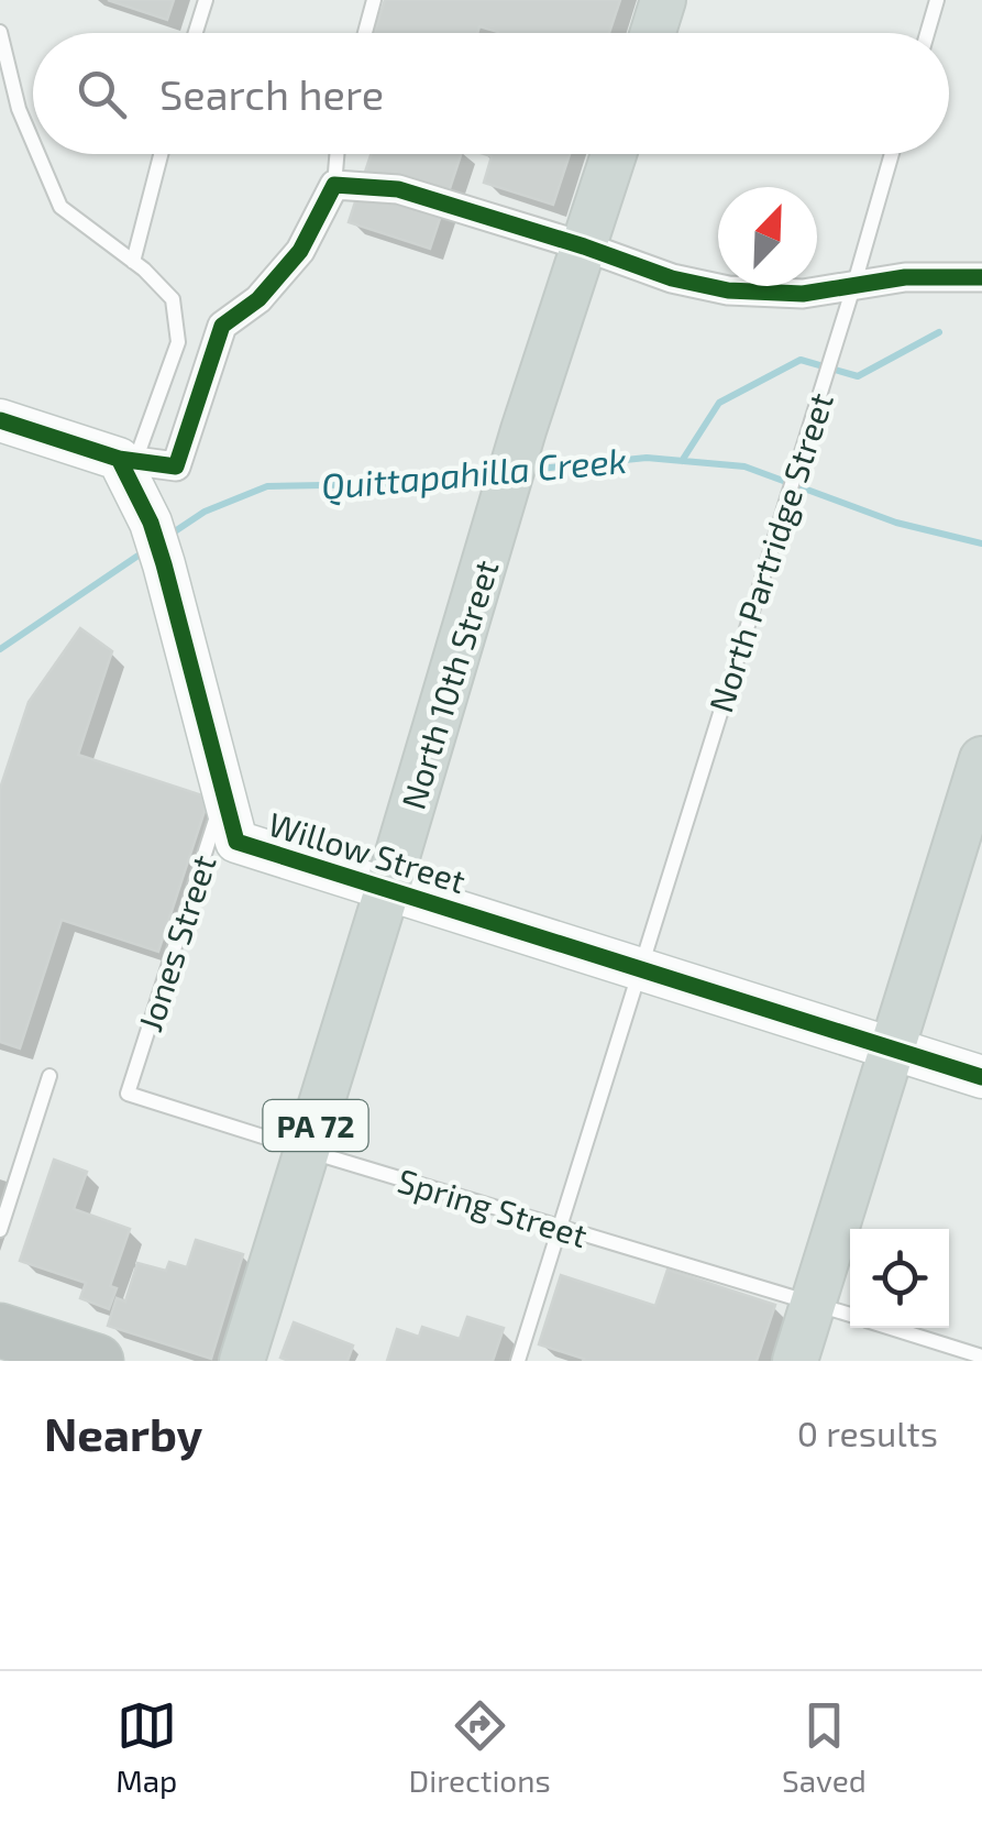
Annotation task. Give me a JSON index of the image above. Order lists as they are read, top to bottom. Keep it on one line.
{"streets":{"main road":["North 10th Street","PA 72"],"street":["Willow Street"],"lane":["North Partridge Street","Jones Street","Spring Street"]},"crossings":[["North Partridge Street","Willow Street"],["North Partridge Street","Spring Street"],["North 10th Street","Willow Street"],["North 10th Street","Spring Street"],["Willow Street","Jones Street"],["Jones Street","Spring Street"]],"water":["Quittapahilla Creek"],"north":"top right","page":{"search":"Search here","heading":["Nearby","0 results"],"nav":["Map","Directions","Saved"]}}
